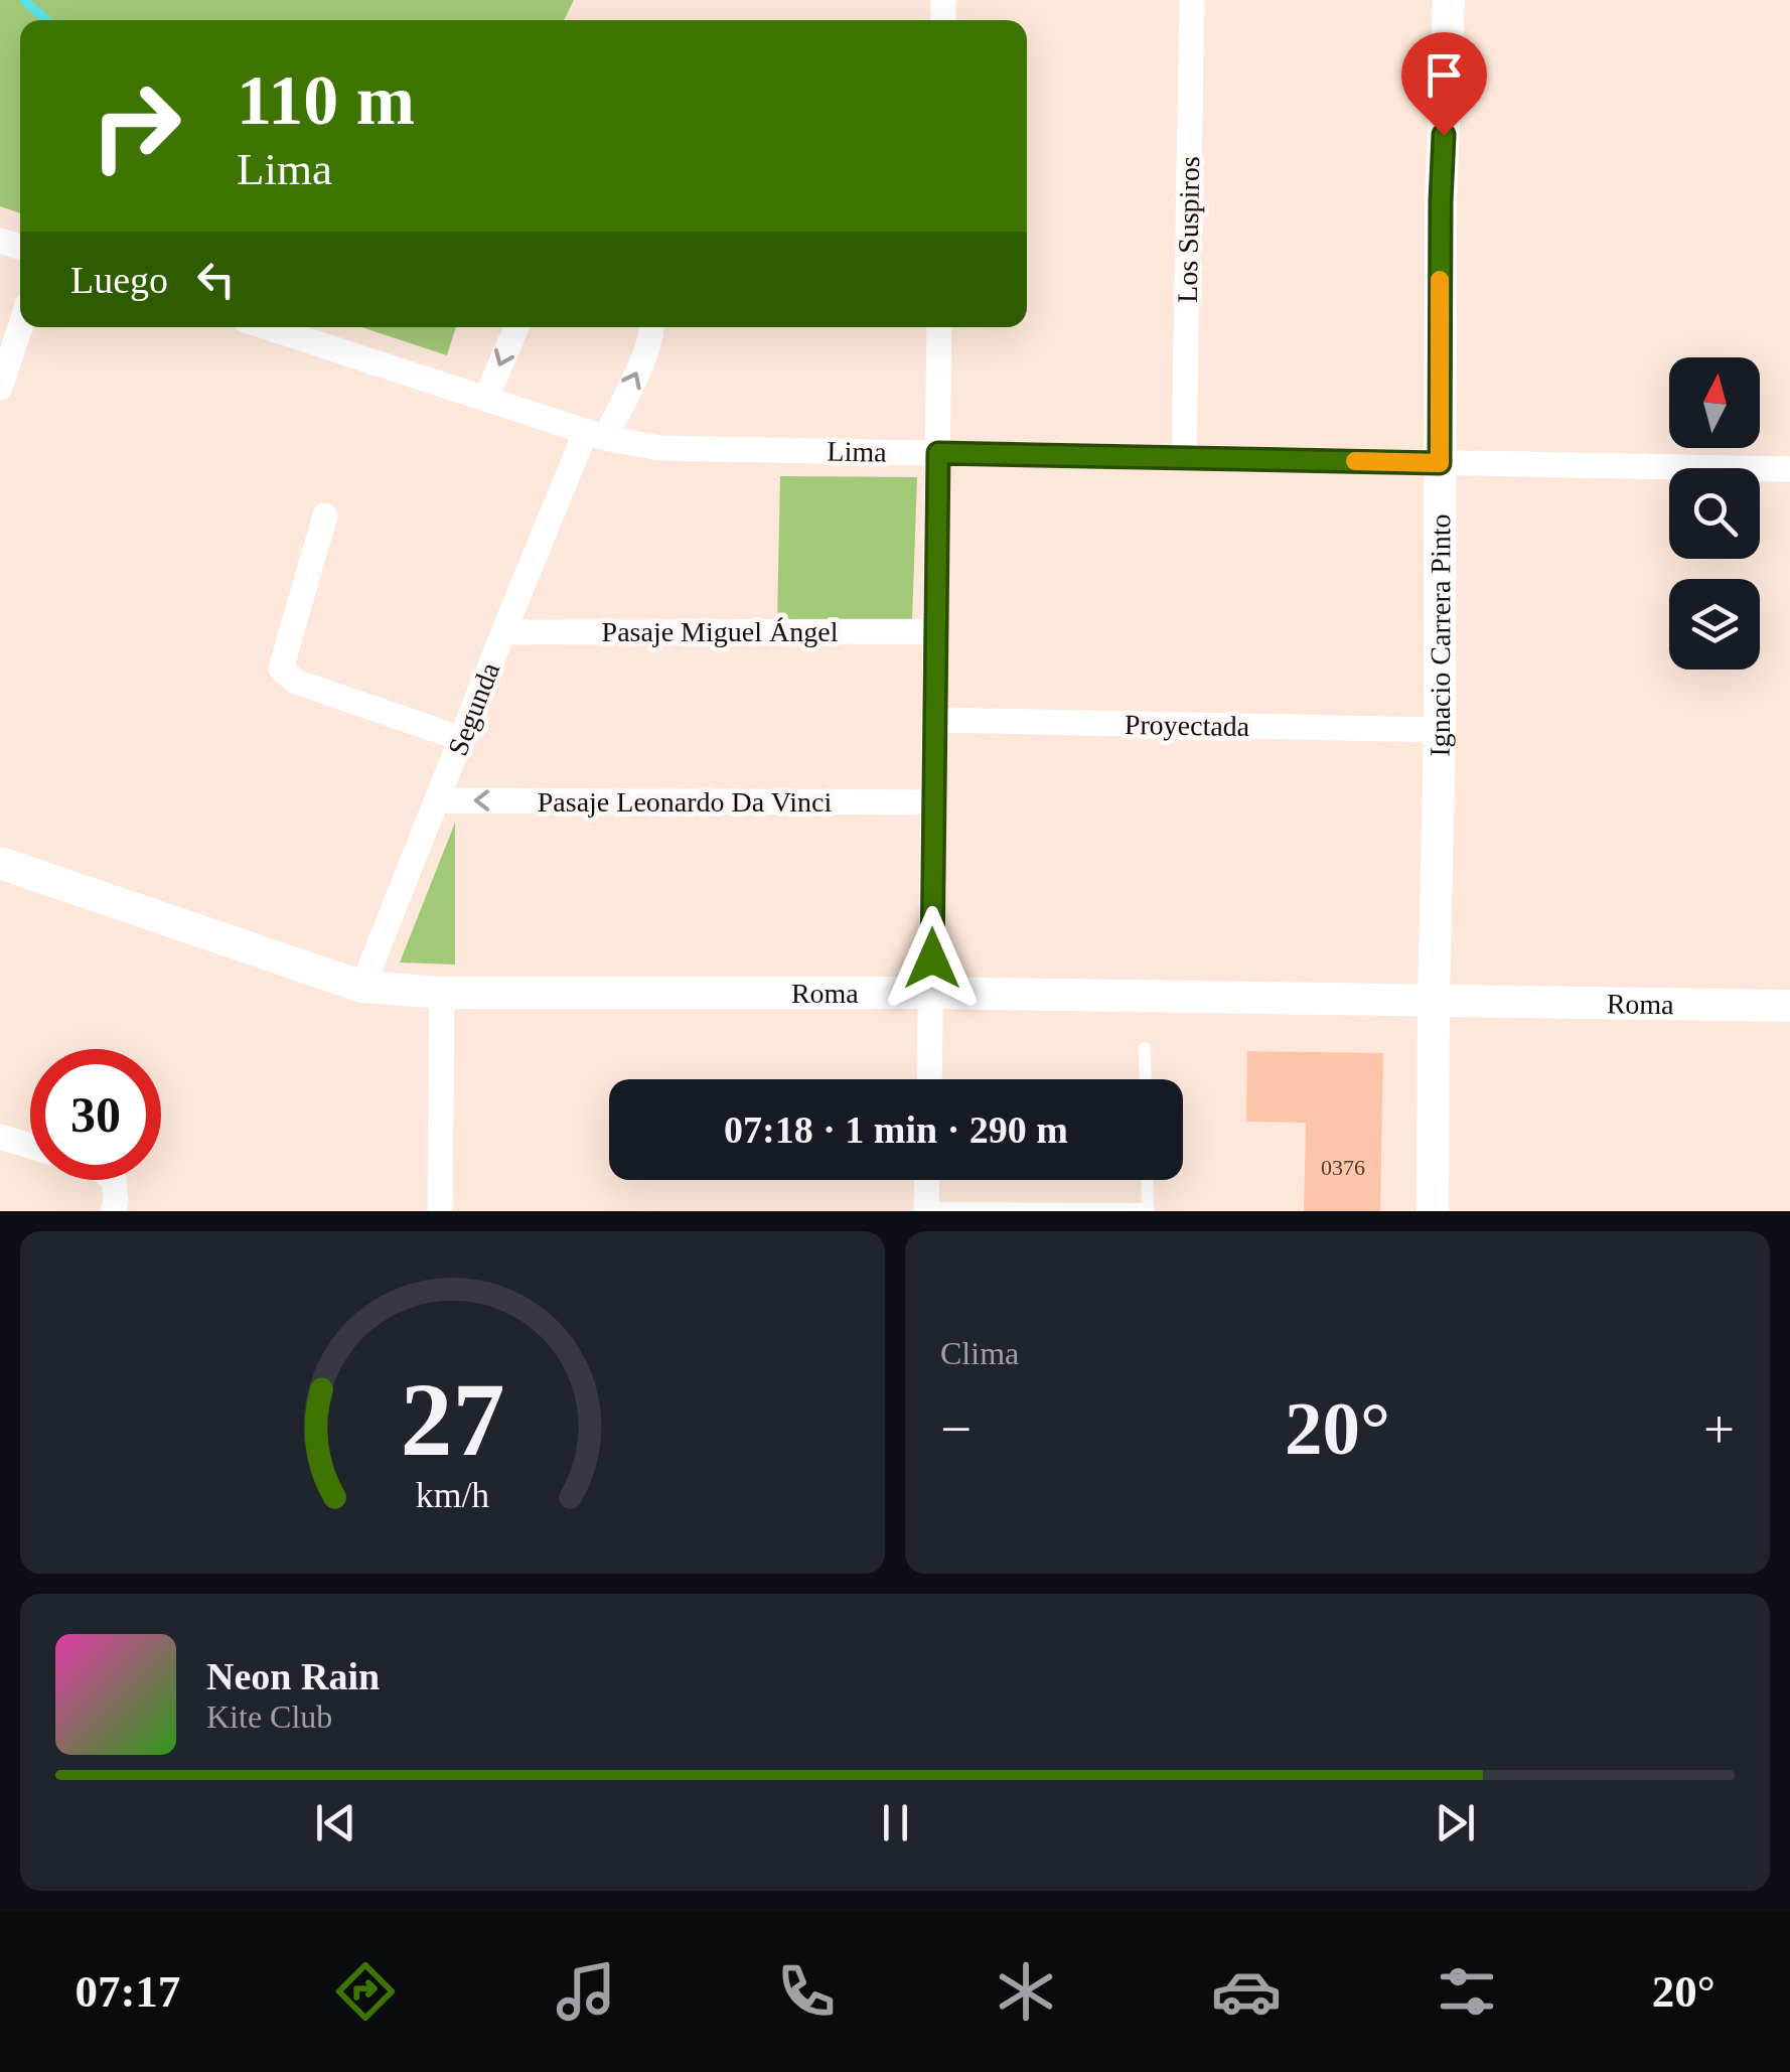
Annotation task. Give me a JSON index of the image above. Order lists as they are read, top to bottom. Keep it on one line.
{"streets":{"street":["Los Suspiros","Lima","Pasaje Miguel Ángel","Ignacio Carrera Pinto","Segunda","Proyectada","Pasaje Leonardo Da Vinci","Roma"]},"crossings":[["Los Suspiros","Lima"],["Lima","Ignacio Carrera Pinto"],["Lima","Segunda"],["Pasaje Miguel Ángel","Segunda"],["Ignacio Carrera Pinto","Proyectada"],["Ignacio Carrera Pinto","Roma"],["Segunda","Pasaje Leonardo Da Vinci"],["Segunda","Roma"]],"one_way":["Pasaje Leonardo Da Vinci"],"house_numbers":["0376"],"north":"top","page":{"turn":["110 m","Lima"],"then":"Luego","limit":"30","trip":"07:18 · 1 min · 290 m","tile":"Clima","heat":["−","20°","+"],"song":["Neon Rain","Kite Club"],"tabs":["07:17","20°"],"gauge":["27","km/h"]}}
